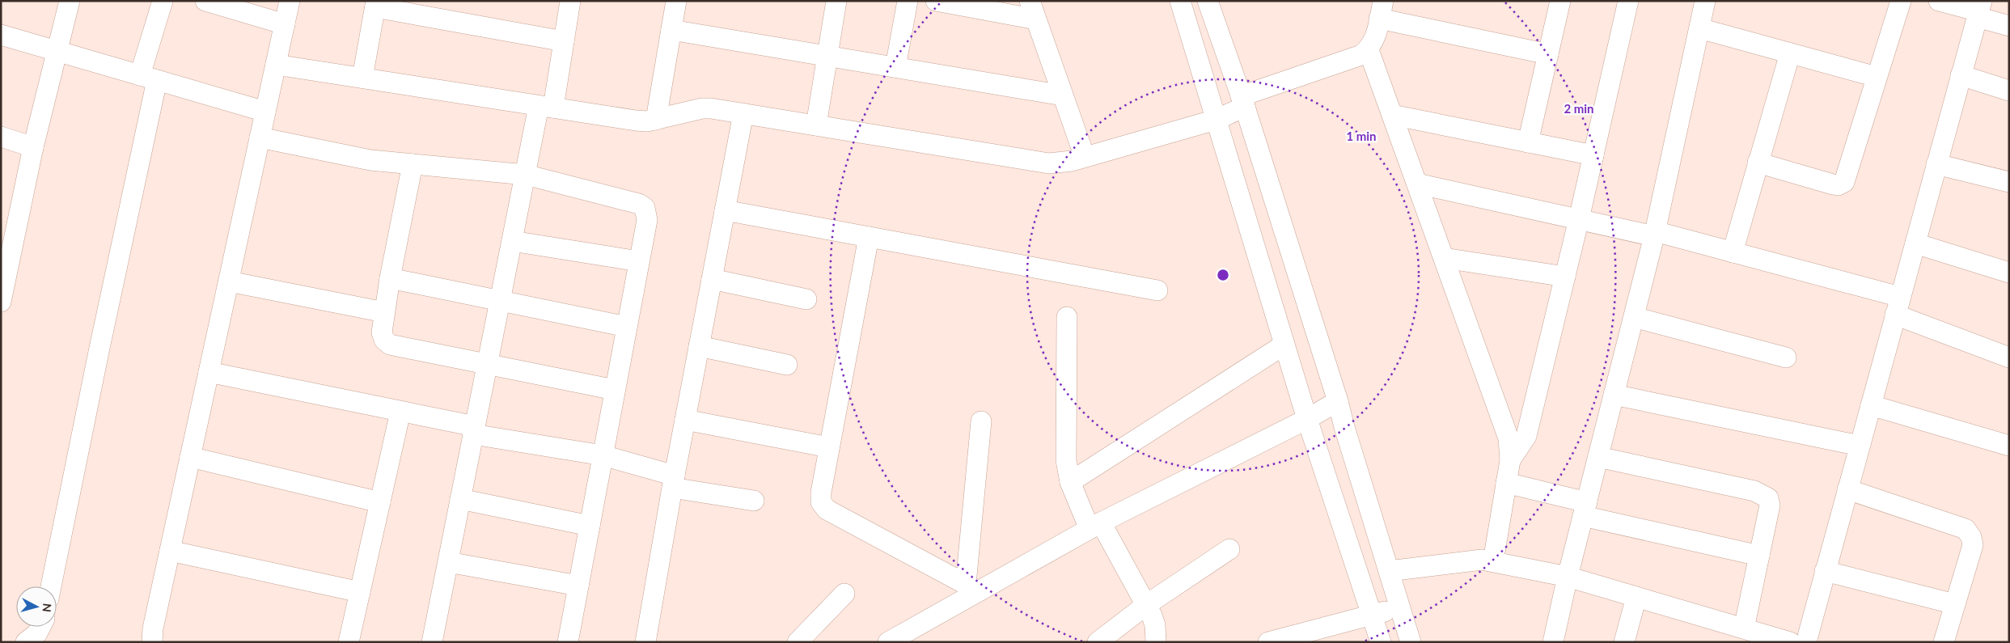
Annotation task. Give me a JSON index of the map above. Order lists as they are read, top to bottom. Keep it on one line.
{"north":"right","rings":["2 min","1 min"]}
